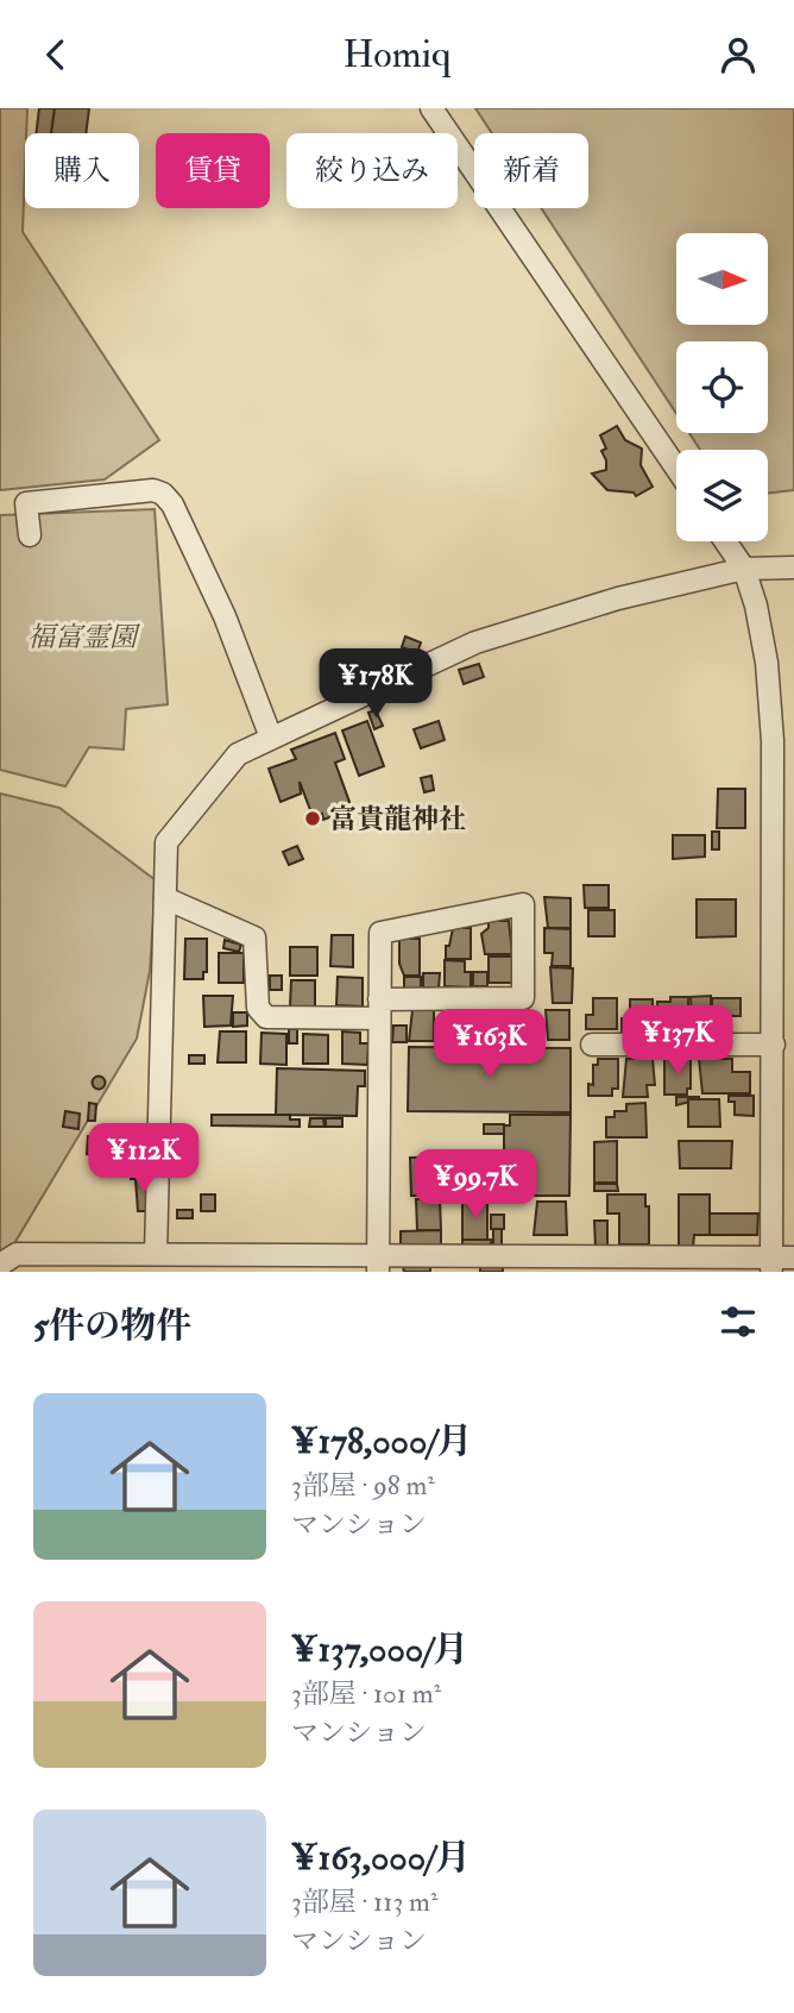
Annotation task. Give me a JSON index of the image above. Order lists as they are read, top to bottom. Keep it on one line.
{"parks":["福富霊園"],"places":["富貴龍神社"],"north":"right","page":{"header":"Homiq","chip":["購入","賃貸","絞り込み","新着"],"price":["¥178K","¥137K","¥163K","¥112K","¥99.7K"],"heading":"5件の物件","list":[{"name":"¥178,000/月","note":"3部屋 · 98 m² · マンション"},{"name":"¥137,000/月","note":"3部屋 · 101 m² · マンション"},{"name":"¥163,000/月","note":"3部屋 · 113 m² · マンション"}]}}
